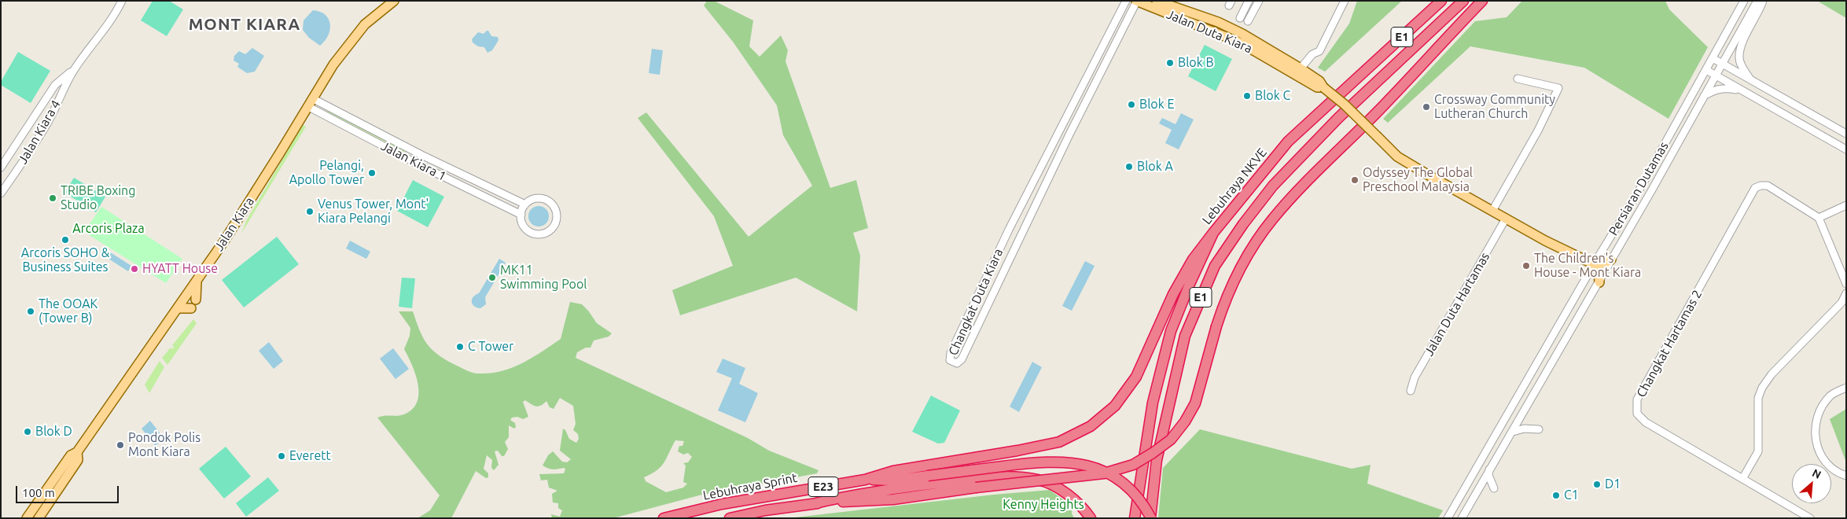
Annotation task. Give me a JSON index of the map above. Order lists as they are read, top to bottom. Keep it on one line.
{"streets":{"highway":["E1","Lebuhraya NKVE","Lebuhraya Sprint","E23"],"main road":["Jalan Duta Kiara","Jalan Kiara"],"street":["Jalan Kiara 4","Jalan Kiara 1","Persiaran Dutamas","Changkat Duta Kiara","Jalan Duta Hartamas","Changkat Hartamas 2"]},"crossings":[["Jalan Duta Kiara","Persiaran Dutamas"],["Jalan Duta Kiara","Changkat Duta Kiara"],["Jalan Duta Kiara","Jalan Duta Hartamas"],["Jalan Kiara 1","Jalan Kiara"]],"districts":["MONT KIARA"],"parks":["Arcoris Plaza","Kenny Heights"],"places":["Blok B","Blok C","Blok E","Crossway Community Lutheran Church","Blok A","Pelangi, Apollo Tower","Odyssey The Global Preschool Malaysia","TRIBE Boxing Studio","Venus Tower, Mont' Kiara Pelangi","Arcoris SOHO & Business Suites","The Children's House - Mont Kiara","HYATT House","MK11 Swimming Pool","The OOAK (Tower B)","C Tower","Blok D","Pondok Polis Mont Kiara","Everett","D1","C1"],"scale_bar":"100 m","north":"top right"}
